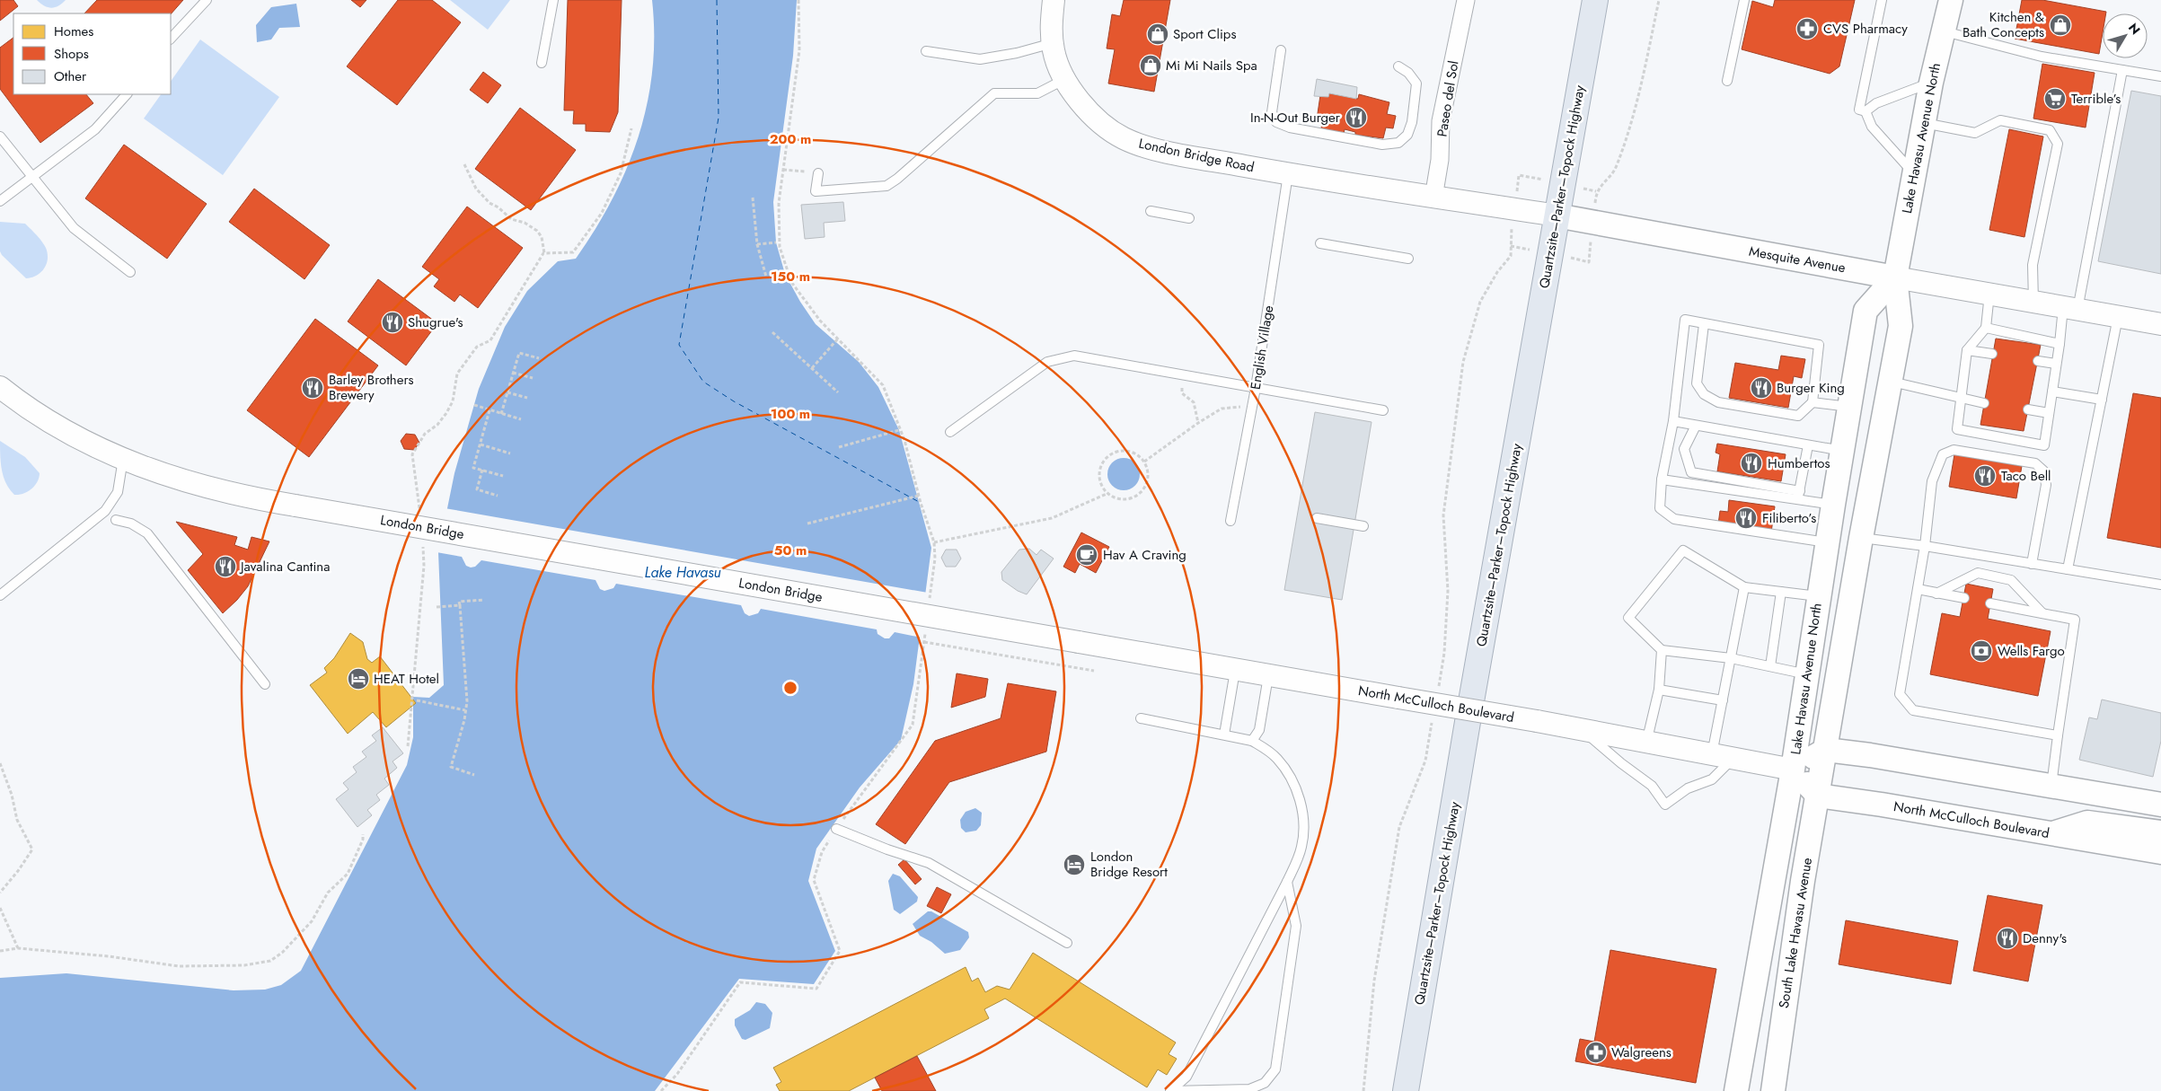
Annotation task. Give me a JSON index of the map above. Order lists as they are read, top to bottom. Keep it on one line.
{"streets":{"highway":["Quartzsite–Parker–Topock Highway"],"main road":["Lake Havasu Avenue North","Mesquite Avenue","North McCulloch Boulevard","South Lake Havasu Avenue"],"street":["Paseo del Sol","London Bridge Road","London Bridge"],"lane":["English Village"]},"crossings":[["Paseo del Sol","London Bridge Road"],["Paseo del Sol","Mesquite Avenue"],["Lake Havasu Avenue North","Mesquite Avenue"],["Lake Havasu Avenue North","North McCulloch Boulevard"],["Lake Havasu Avenue North","South Lake Havasu Avenue"],["London Bridge Road","Mesquite Avenue"],["London Bridge Road","English Village"],["Quartzsite–Parker–Topock Highway","Mesquite Avenue"],["London Bridge","North McCulloch Boulevard"],["North McCulloch Boulevard","South Lake Havasu Avenue"]],"water":["Lake Havasu"],"places":{"shop":["Kitchen & Bath Concepts","Sport Clips","Mi Mi Nails Spa"],"pharmacy":["CVS Pharmacy","Walgreens"],"supermarket":["Terrible’s"],"restaurant":["In-N-Out Burger","Shugrue's","Barley Brothers Brewery","Burger King","Humbertos","Taco Bell","Filiberto’s","Javalina Cantina","Denny's"],"cafe":["Hav A Craving"],"bank":["Wells Fargo"],"hotel":["HEAT Hotel","London Bridge Resort"]},"legend":["Homes","Shops","Other"],"north":"top right","rings":["200 m","150 m","100 m","50 m"]}
